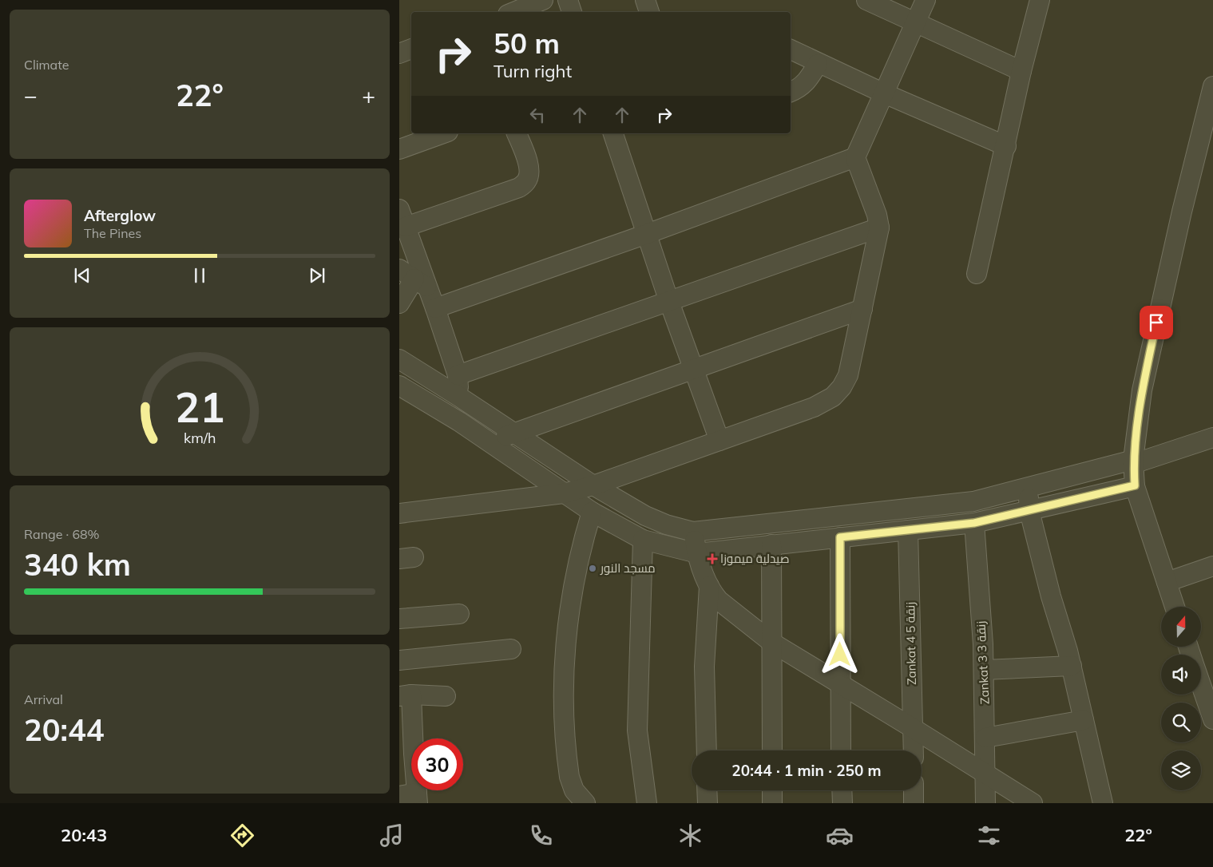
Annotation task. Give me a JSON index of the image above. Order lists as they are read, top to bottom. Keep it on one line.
{"streets":{"street":["Zankat 4 زنقة 5","Zankat 3 زنقة 3"]},"places":{"health":["صيدلية ميموزا"],"other":["مسجد النور"]},"north":"top","page":{"tile":["Climate",["Range · 68%","340 km"],["Arrival","20:44"]],"turn":["50 m","Turn right"],"heat":["−","22°","+"],"song":["Afterglow","The Pines"],"limit":"30","trip":"20:44 · 1 min · 250 m","tabs":["20:43","22°"],"gauge":["21","km/h"]}}
